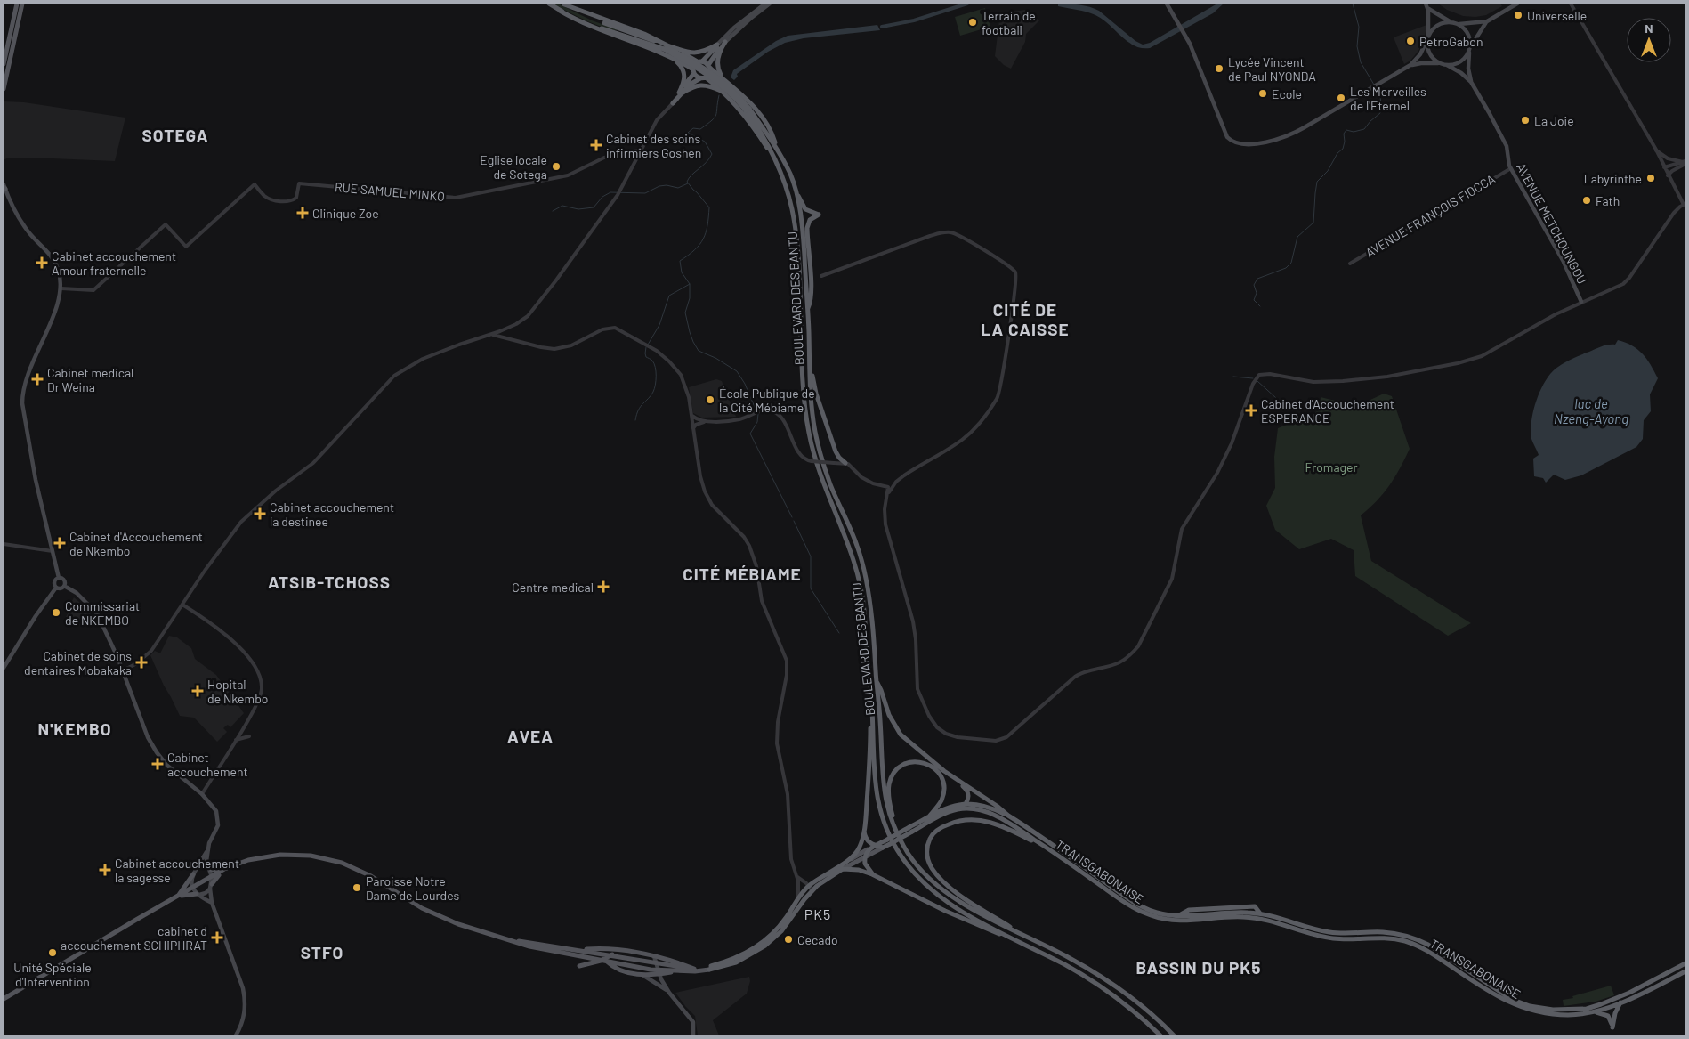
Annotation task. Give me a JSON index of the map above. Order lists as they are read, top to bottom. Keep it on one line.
{"streets":{"highway":["BOULEVARD DES BANTU","TRANSGABONAISE"],"main road":["AVENUE METCHOUNGOU"],"street":["RUE SAMUEL MINKO","AVENUE FRANÇOIS FIOCCA"]},"crossings":[["AVENUE FRANÇOIS FIOCCA","AVENUE METCHOUNGOU"]],"districts":["SOTEGA","CITÉ DE LA CAISSE","CITÉ MÉBIAME","ATSIB-TCHOSS","N'KEMBO","AVEA","PK5","STFO","BASSIN DU PK5"],"water":["lac de Nzeng-Ayong"],"parks":["Fromager"],"places":{"other":["Universelle","Terrain de football","PetroGabon","Lycée Vincent de Paul NYONDA","Ecole","Les Merveilles de l'Eternel","La Joie","Eglise locale de Sotega","Labyrinthe","Fath","École Publique de la Cité Mébiame","Commissariat de NKEMBO","Paroisse Notre Dame de Lourdes","Cecado","Unité Spéciale d'Intervention"],"health":["Cabinet des soins infirmiers Goshen","Clinique Zoe","Cabinet accouchement Amour fraternelle","Cabinet medical Dr Weina","Cabinet d'Accouchement ESPERANCE","Cabinet accouchement la destinee","Cabinet d'Accouchement de Nkembo","Centre medical","Cabinet de soins dentaires Mobakaka","Hopital de Nkembo","Cabinet accouchement","Cabinet accouchement la sagesse","cabinet d accouchement SCHIPHRAT"]},"north":"top"}
